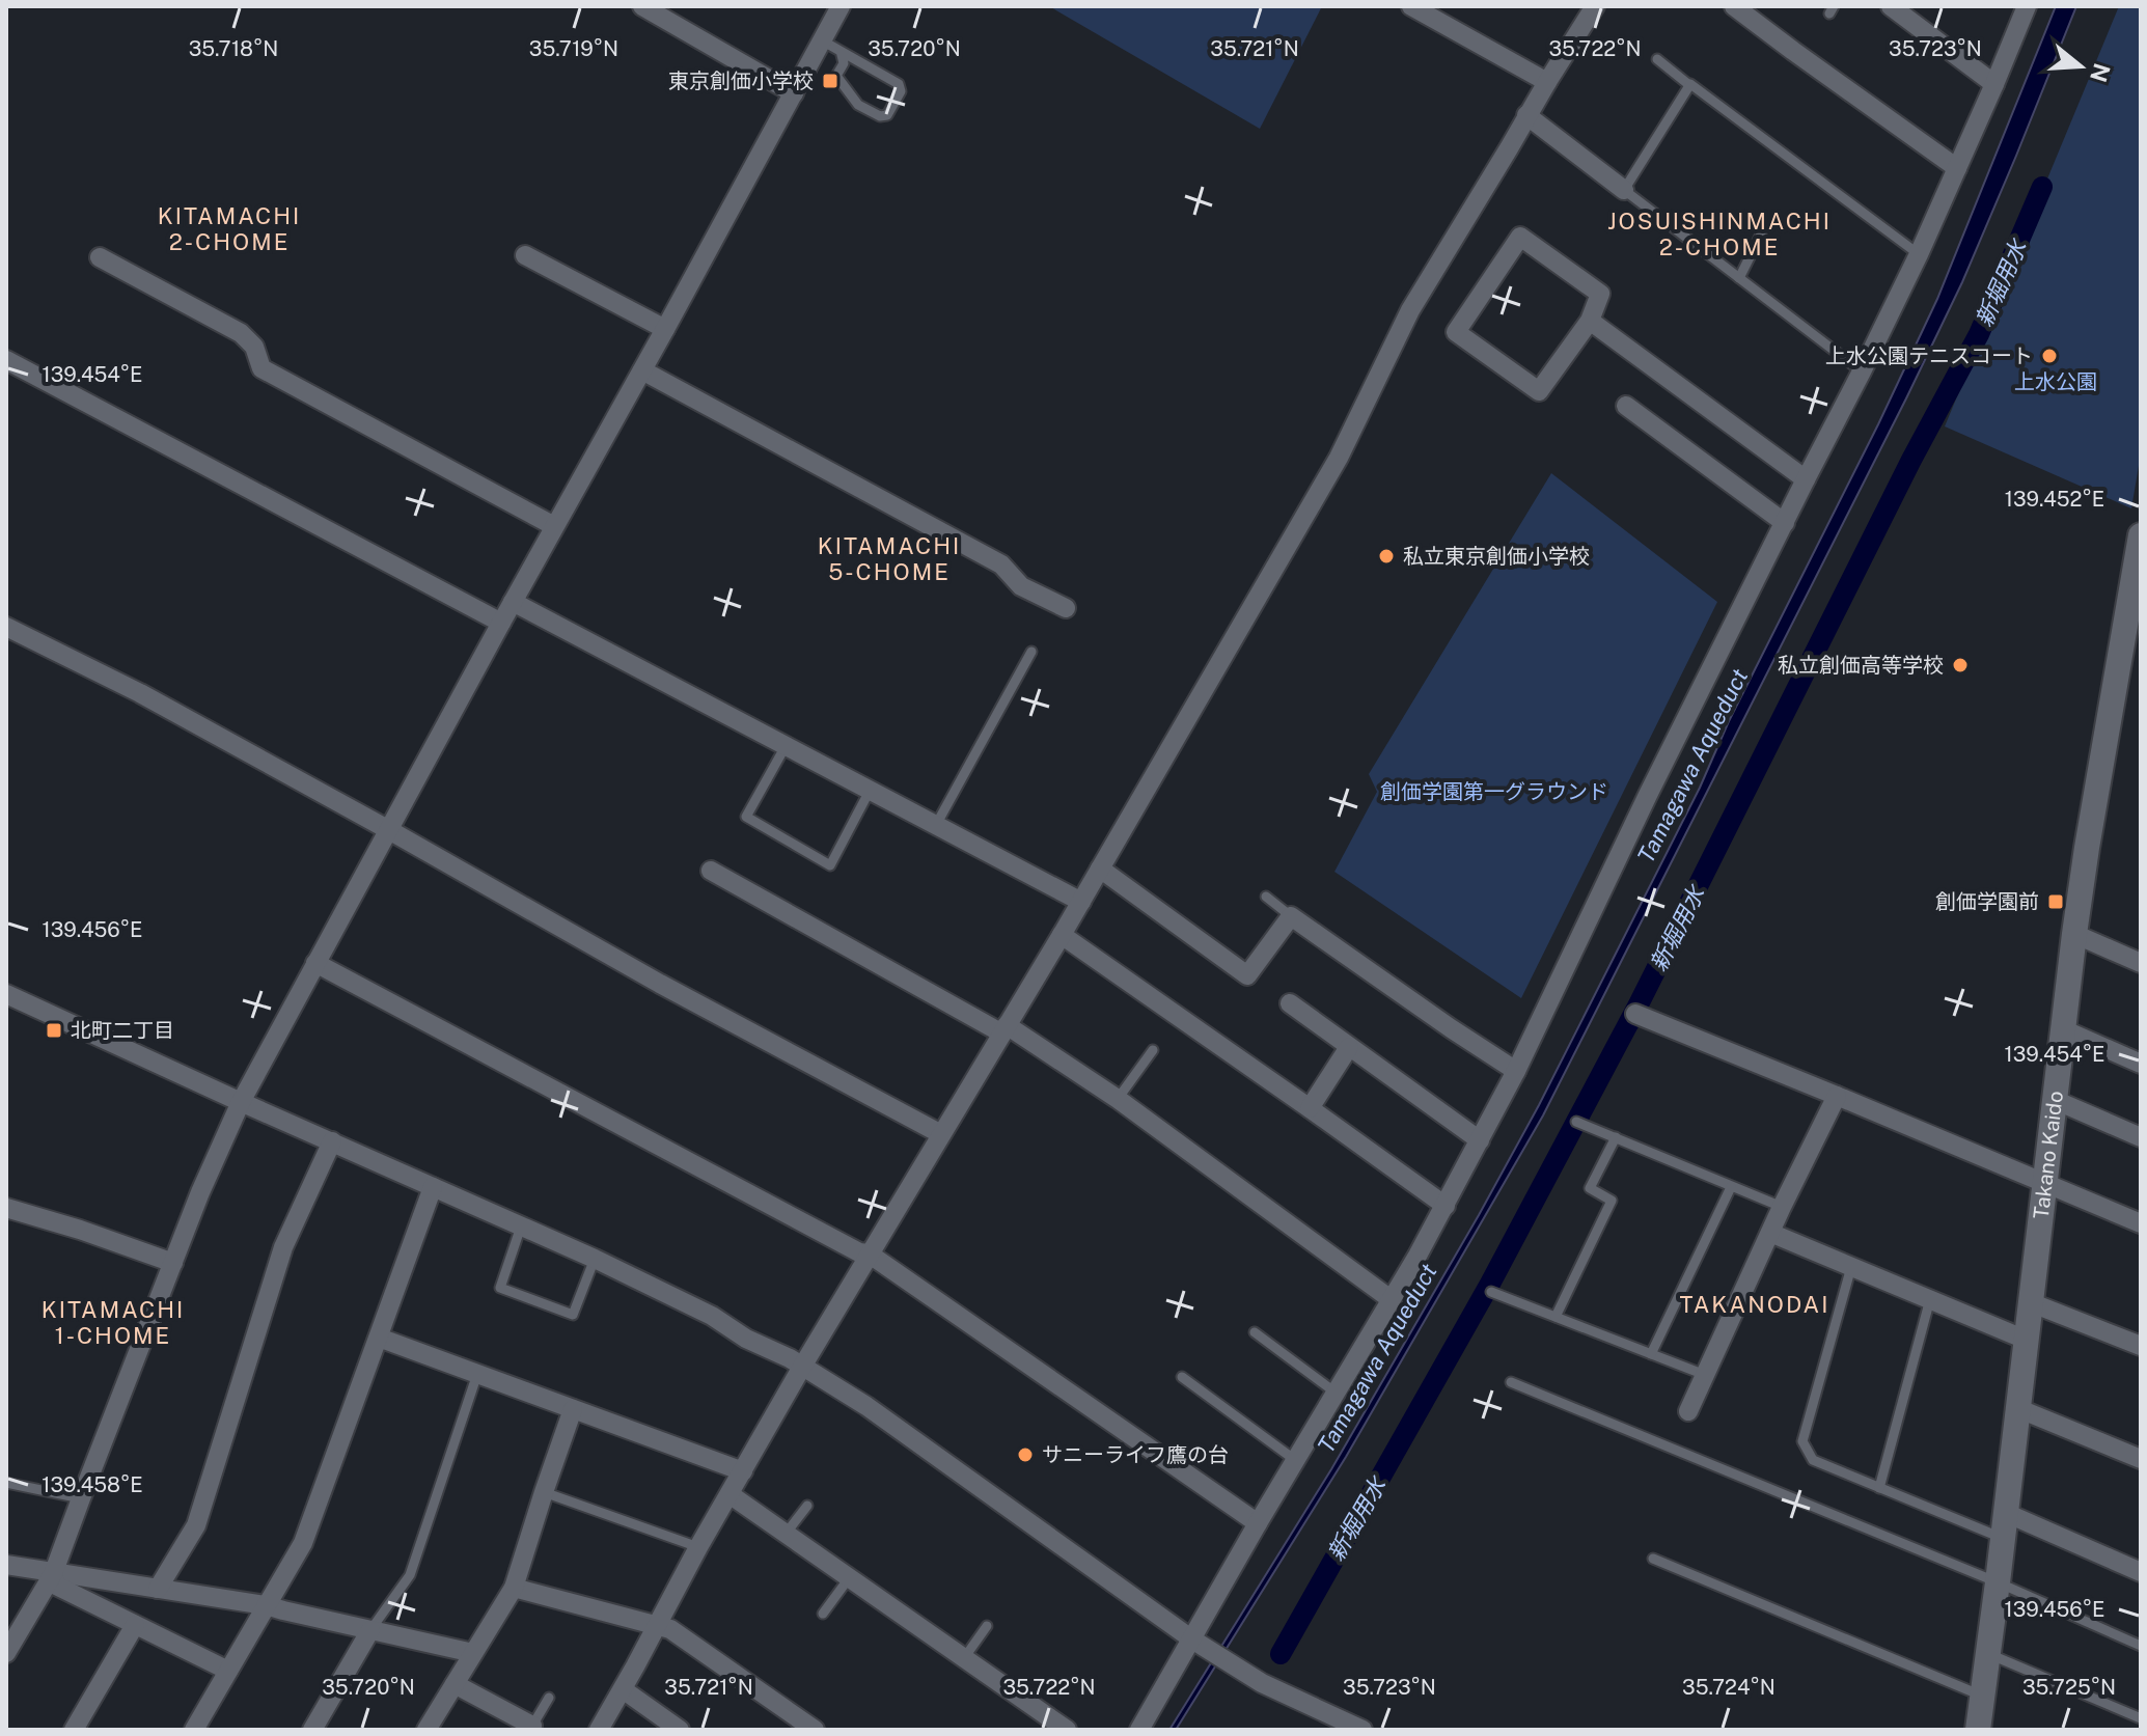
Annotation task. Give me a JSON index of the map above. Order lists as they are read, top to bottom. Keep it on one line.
{"streets":{"street":["Takano Kaido"]},"districts":["KITAMACHI 2-CHOME","JOSUISHINMACHI 2-CHOME","KITAMACHI 5-CHOME","TAKANODAI","KITAMACHI 1-CHOME"],"water":["新堀用水","Tamagawa Aqueduct"],"parks":["上水公園","創価学園第一グラウンド"],"places":{"transit":["東京創価小学校","創価学園前","北町二丁目"],"other":["上水公園テニスコート","私立東京創価小学校","私立創価高等学校","サニーライフ鷹の台"]},"north":"right","coordinates":["35.718°N","35.719°N","35.720°N","35.721°N","35.722°N","35.723°N","139.454°E","139.452°E","139.456°E","139.458°E","35.724°N","35.725°N"]}
